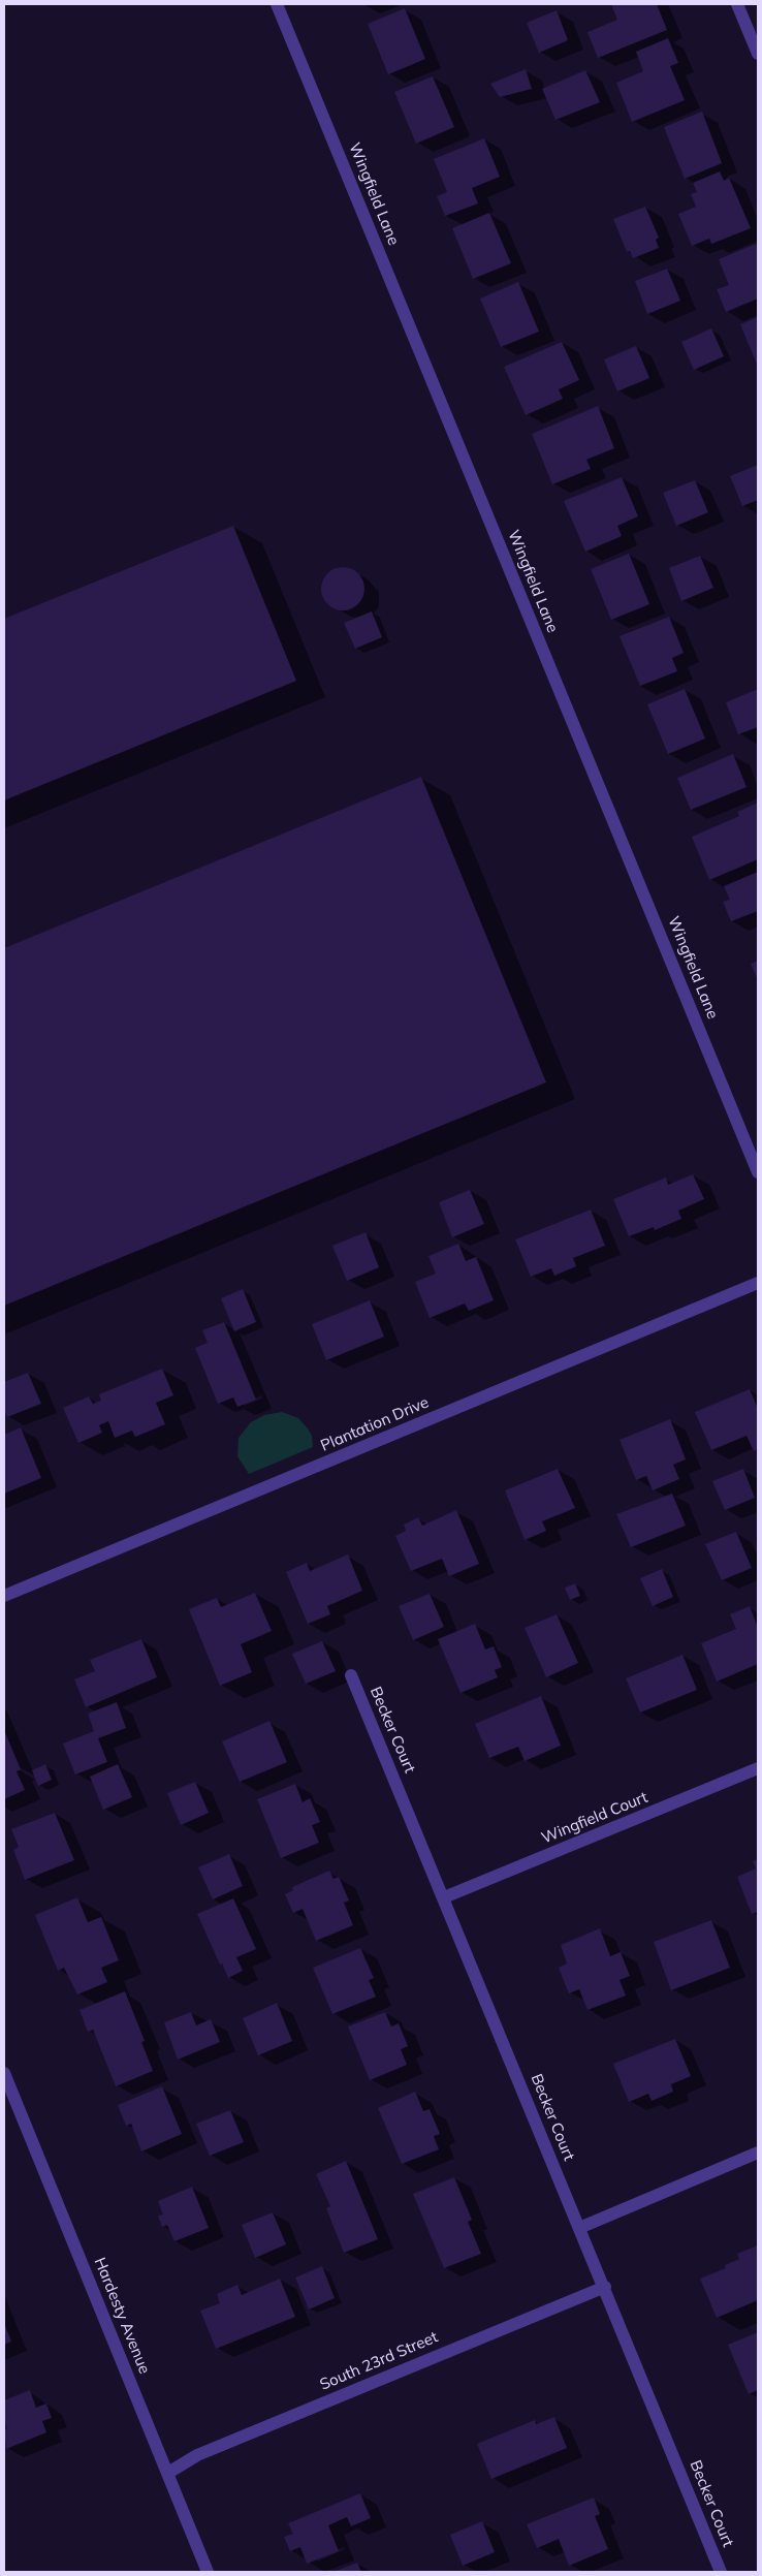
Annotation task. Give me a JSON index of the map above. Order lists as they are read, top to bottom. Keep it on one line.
{"streets":{"street":["Wingfield Lane","Plantation Drive","Becker Court","Wingfield Court","Hardesty Avenue","South 23rd Street"]},"crossings":[["Becker Court","Wingfield Court"],["Becker Court","South 23rd Street"],["Hardesty Avenue","South 23rd Street"]]}
